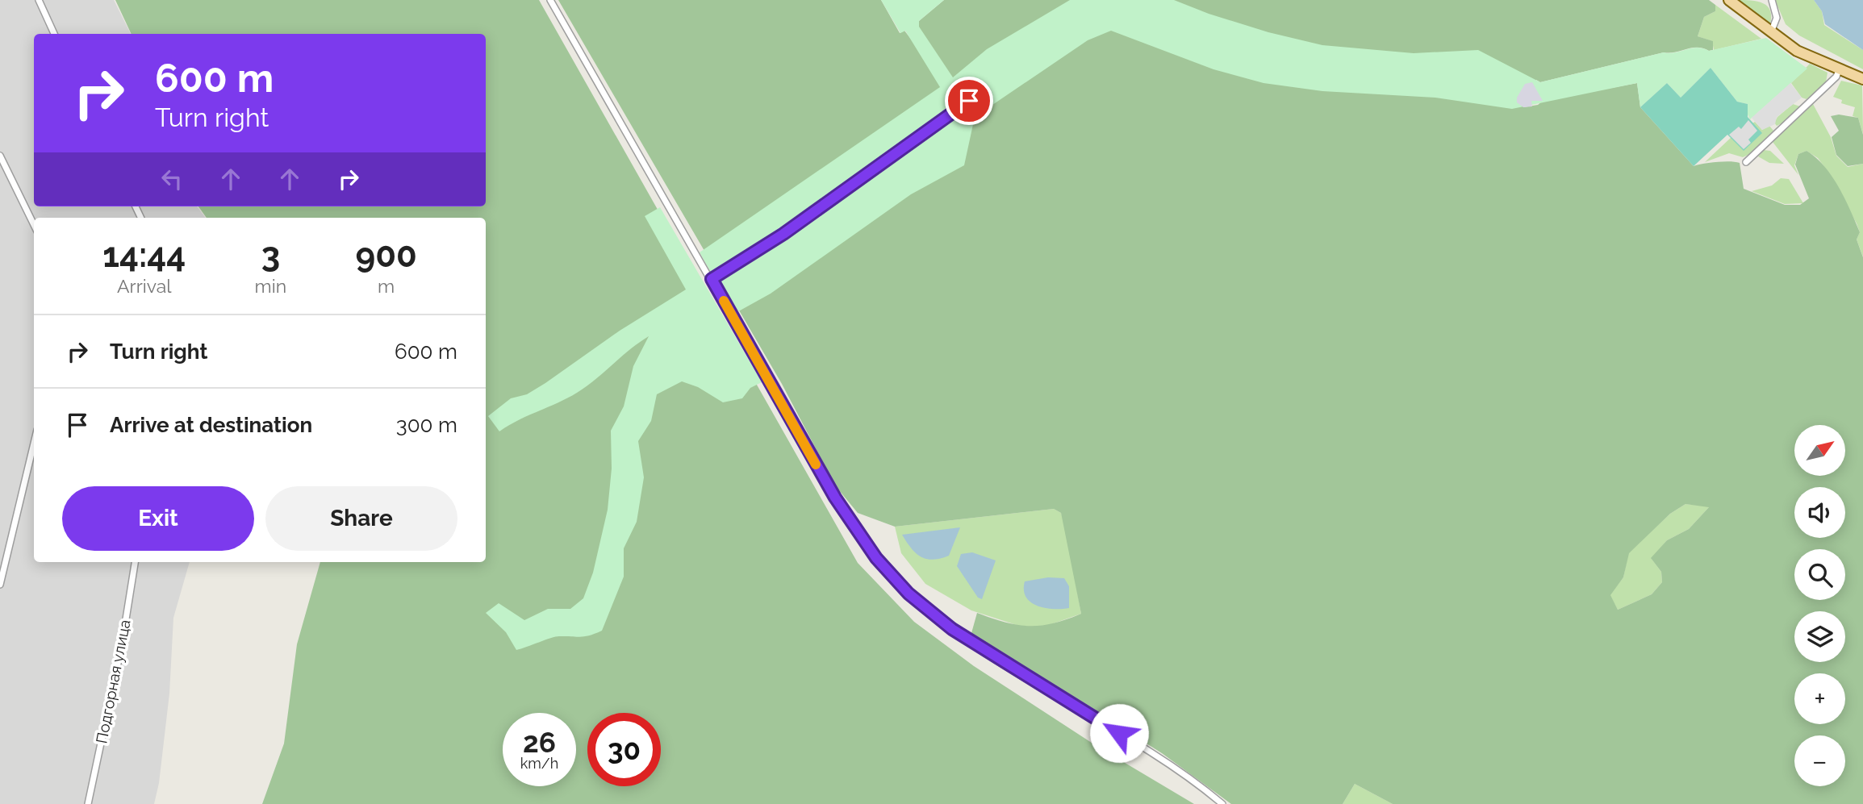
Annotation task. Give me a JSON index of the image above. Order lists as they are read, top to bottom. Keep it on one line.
{"streets":{"street":["Подгорная улица"]},"north":"top right","page":{"turn":["600 m","Turn right"],"eta":["14:44","Arrival","3","min","900","m"],"list":[{"name":"Turn right","value":"600 m"},{"name":"Arrive at destination","value":"300 m"}],"map_buttons":["+","−"],"buttons":["Exit","Share"],"speed":"26 km/h","limit":"30"}}
